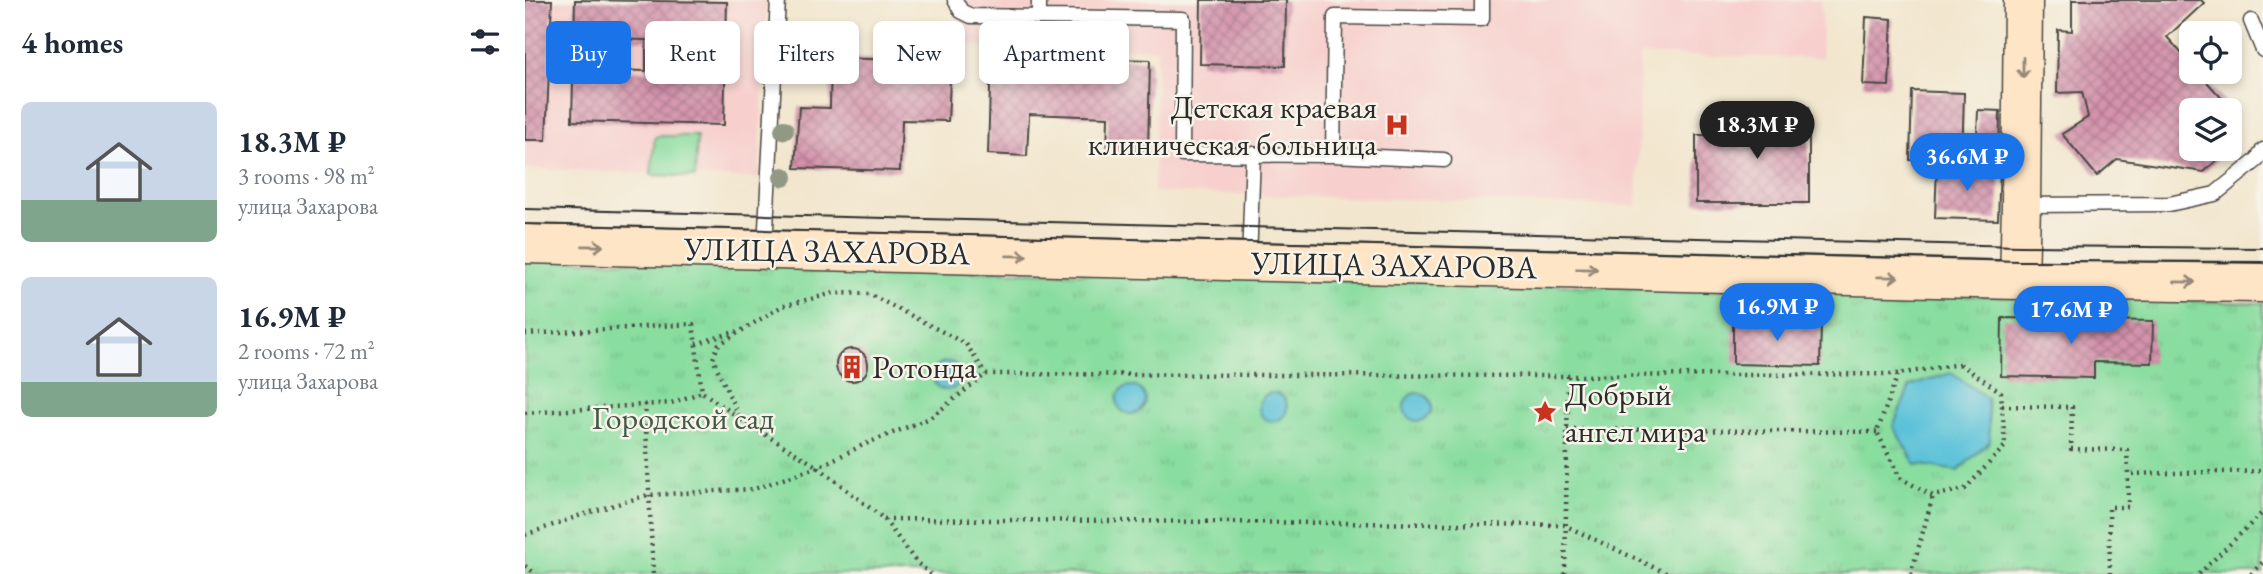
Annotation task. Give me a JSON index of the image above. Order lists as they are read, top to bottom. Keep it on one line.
{"streets":{"street":["УЛИЦА ЗАХАРОВА"]},"one_way":["УЛИЦА ЗАХАРОВА"],"parks":["Городской сад"],"places":{"hospital":["Детская краевая клиническая больница"],"building":["Ротонда"],"place":["Добрый ангел мира"]},"page":{"heading":"4 homes","chip":["Buy","Rent","Filters","New","Apartment"],"list":[{"name":"18.3M ₽","note":"3 rooms · 98 m² · улица Захарова"},{"name":"16.9M ₽","note":"2 rooms · 72 m² · улица Захарова"}],"price":["18.3M ₽","36.6M ₽","16.9M ₽","17.6M ₽"]}}
